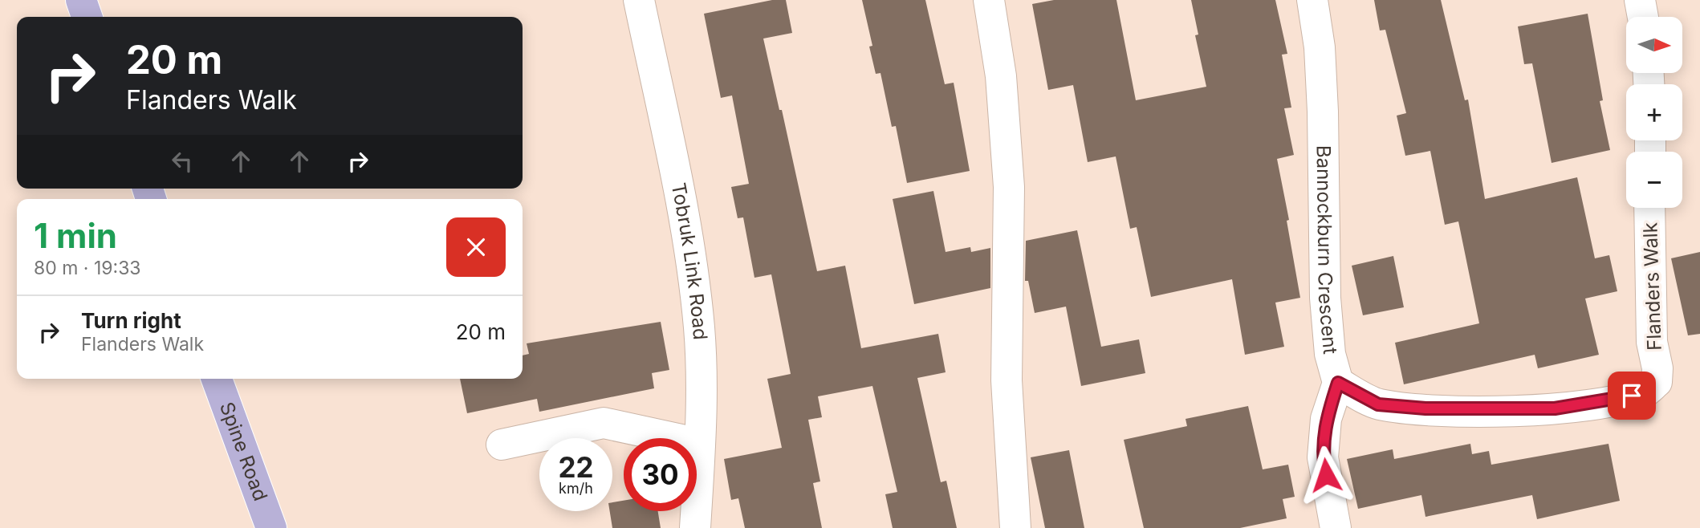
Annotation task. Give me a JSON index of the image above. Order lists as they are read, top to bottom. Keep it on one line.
{"streets":{"main road":["Spine Road"],"street":["Bannockburn Crescent","Tobruk Link Road","Flanders Walk"]},"crossings":[["Bannockburn Crescent","Flanders Walk"]],"north":"right","page":{"map_buttons":["+","−"],"turn":["20 m","Flanders Walk"],"heading":["1 min","80 m · 19:33"],"list":[{"name":"Turn right","note":"Flanders Walk","value":"20 m"}],"speed":"22 km/h","limit":"30"}}
